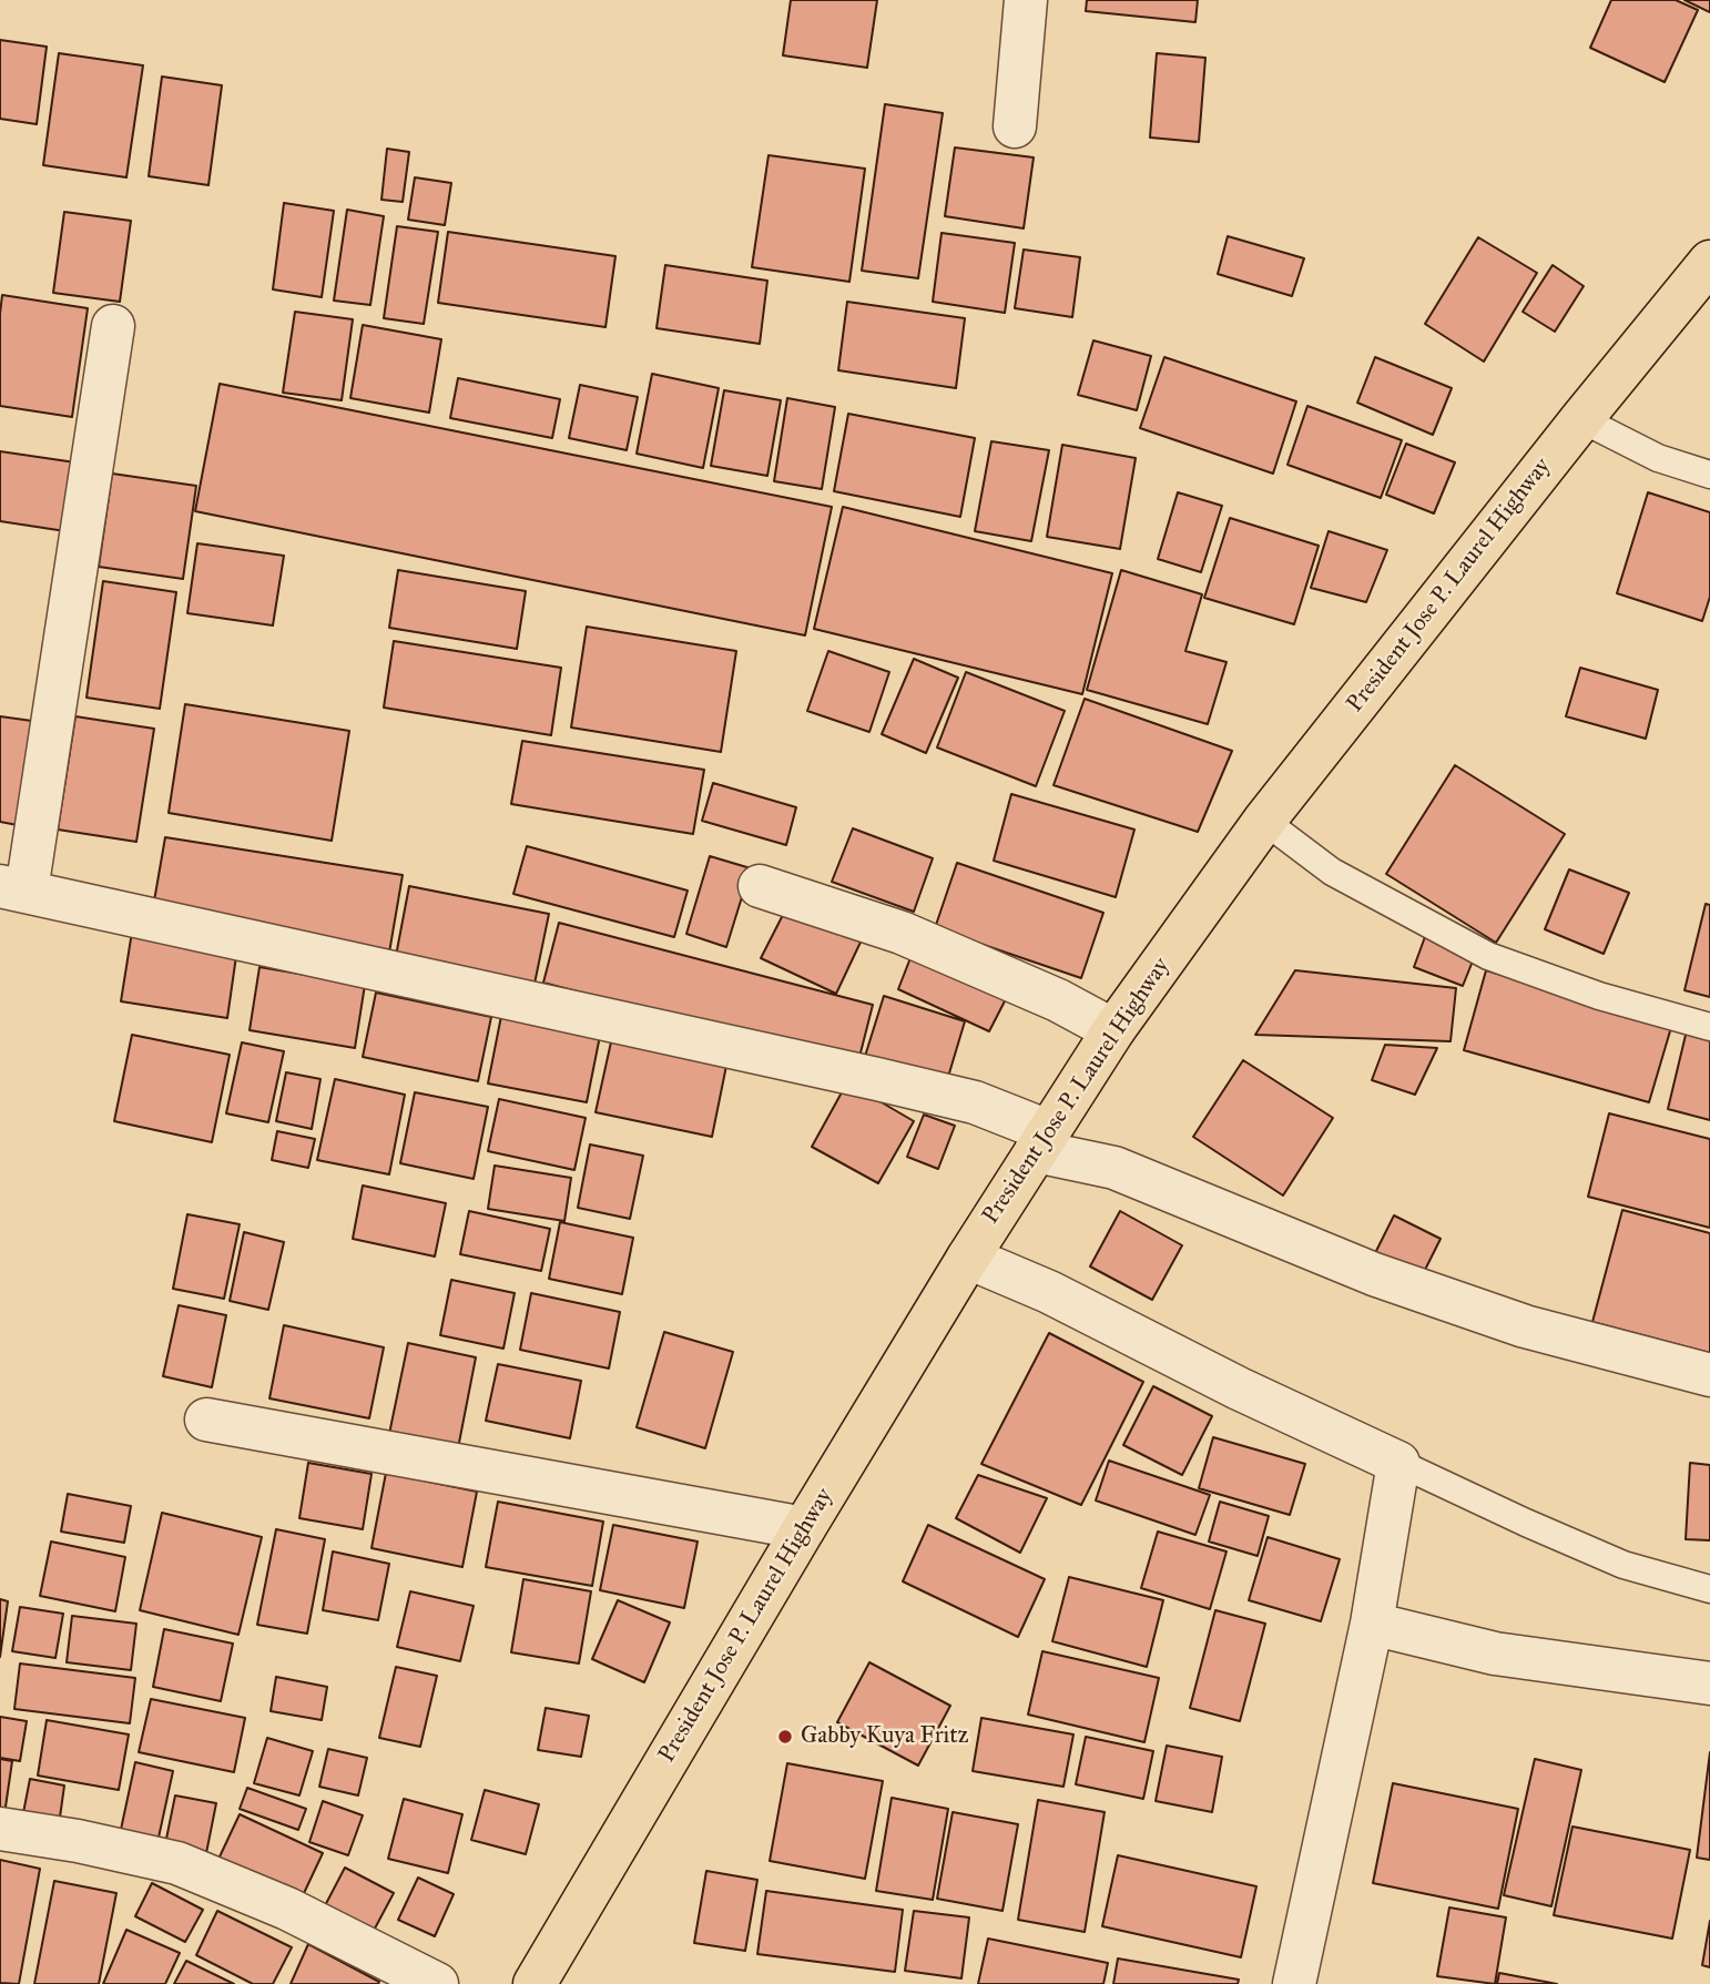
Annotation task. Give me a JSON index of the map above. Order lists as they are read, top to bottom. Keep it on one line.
{"streets":{"main road":["President Jose P. Laurel Highway"]},"places":["Gabby Kuya Fritz"]}
